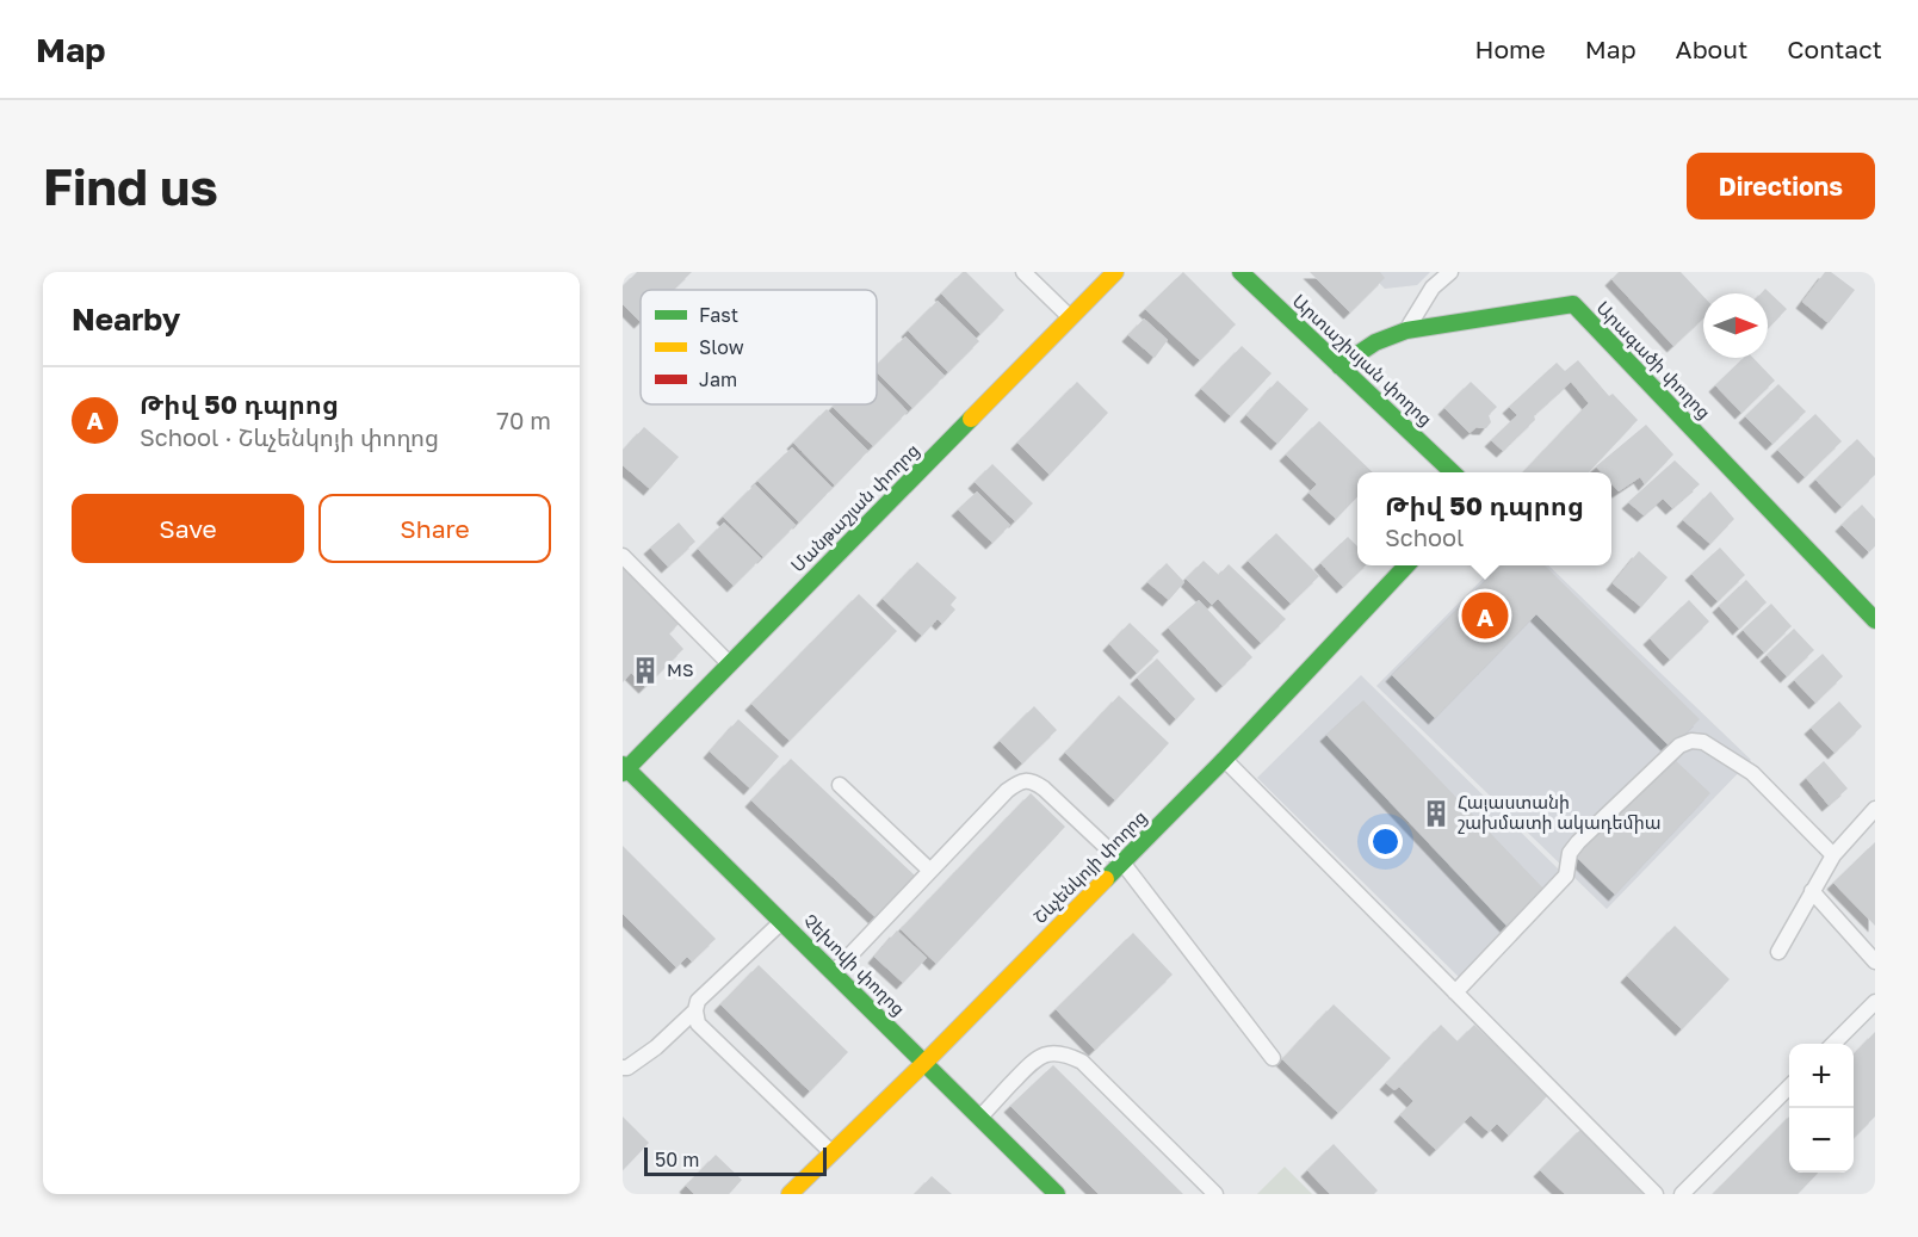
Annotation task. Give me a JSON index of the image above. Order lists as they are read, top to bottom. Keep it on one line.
{"streets":{"street":["Արտաշիսյան փողոց","Արագածի փողոց","Մանթաշյան փողոց","Շևչենկոյի փողոց","Չեխովի փողոց"]},"crossings":[["Արտաշիսյան փողոց","Արագածի փողոց"],["Մանթաշյան փողոց","Չեխովի փողոց"],["Շևչենկոյի փողոց","Չեխովի փողոց"]],"places":{"building":["MS","Հայաստանի շախմատի ակադեմիա"]},"legend":["Fast","Slow","Jam"],"scale_bar":"50 m","north":"right","page":{"header":"Map","nav":["Home","Map","About","Contact"],"buttons":["Directions",["Save","Share"]],"title":"Find us","heading":"Nearby","list":[{"mark":"A","name":"Թիվ 50 դպրոց","note":"School · Շևչենկոյի փողոց","value":"70 m"}],"popup":["Թիվ 50 դպրոց","School"],"pins":"A","map_buttons":["+","−"],"scale":"50 m"}}
